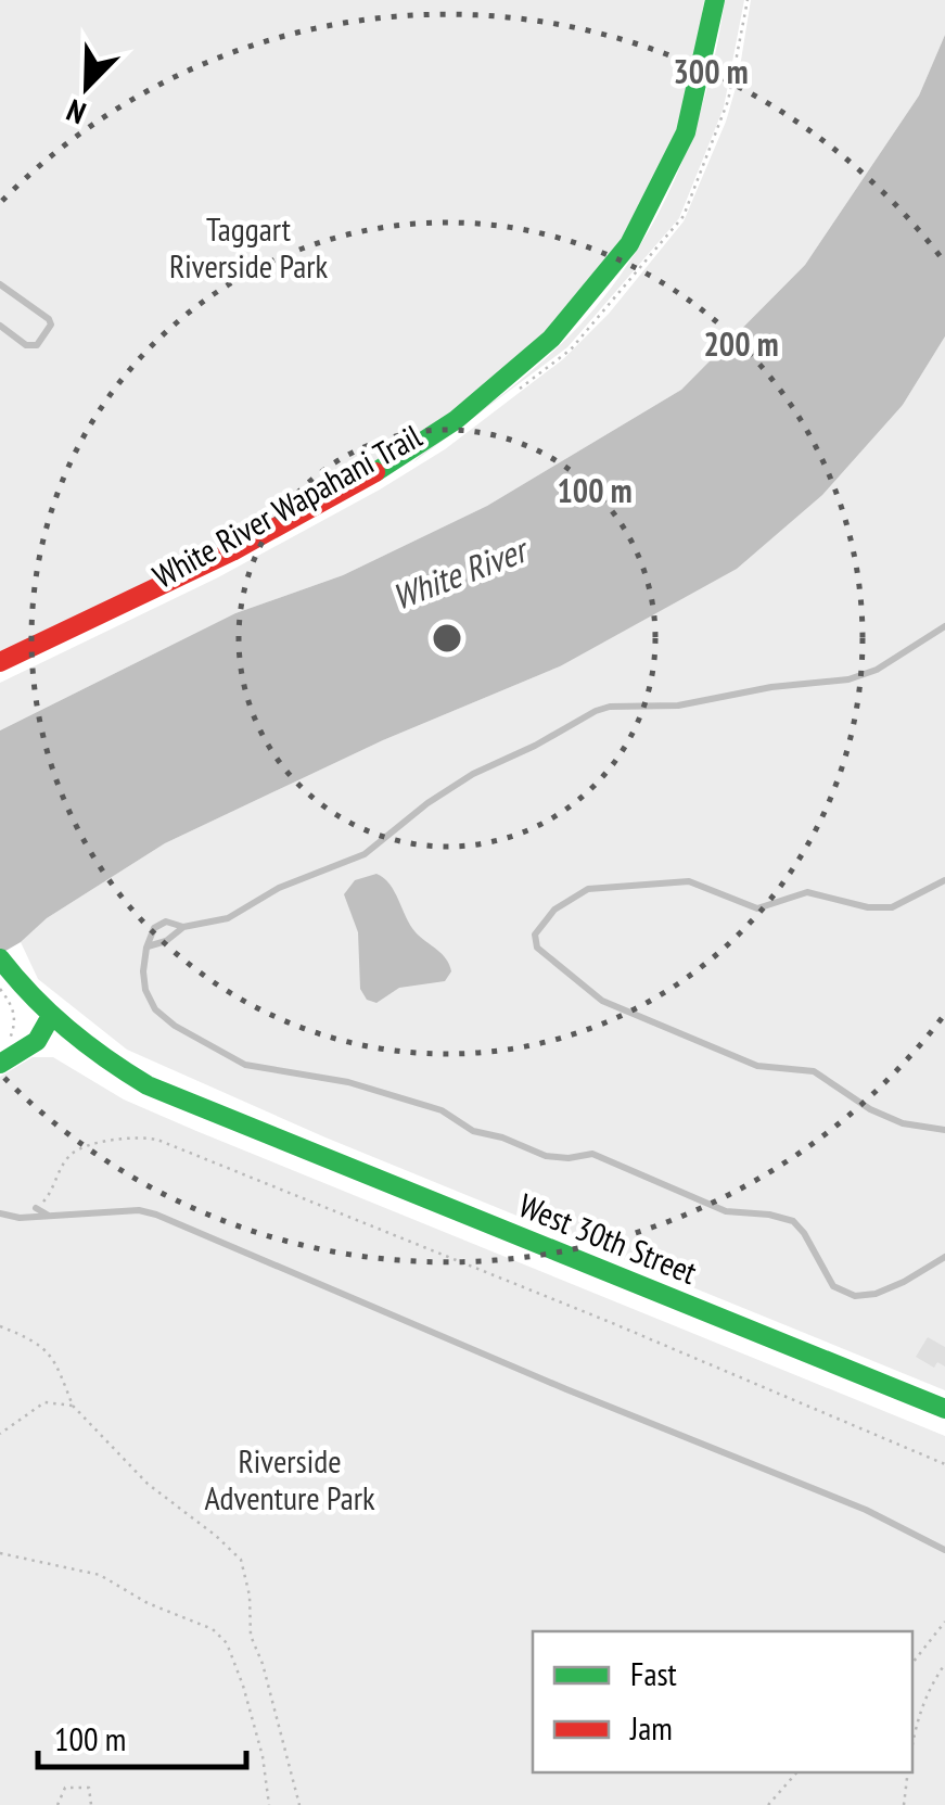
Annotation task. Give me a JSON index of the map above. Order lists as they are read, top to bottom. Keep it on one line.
{"streets":{"street":["West 30th Street"]},"water":["White River"],"parks":["Taggart Riverside Park","Riverside Adventure Park"],"legend":["Fast","Jam"],"scale_bar":"100 m","north":"bottom left","rings":["300 m","200 m","100 m"]}
